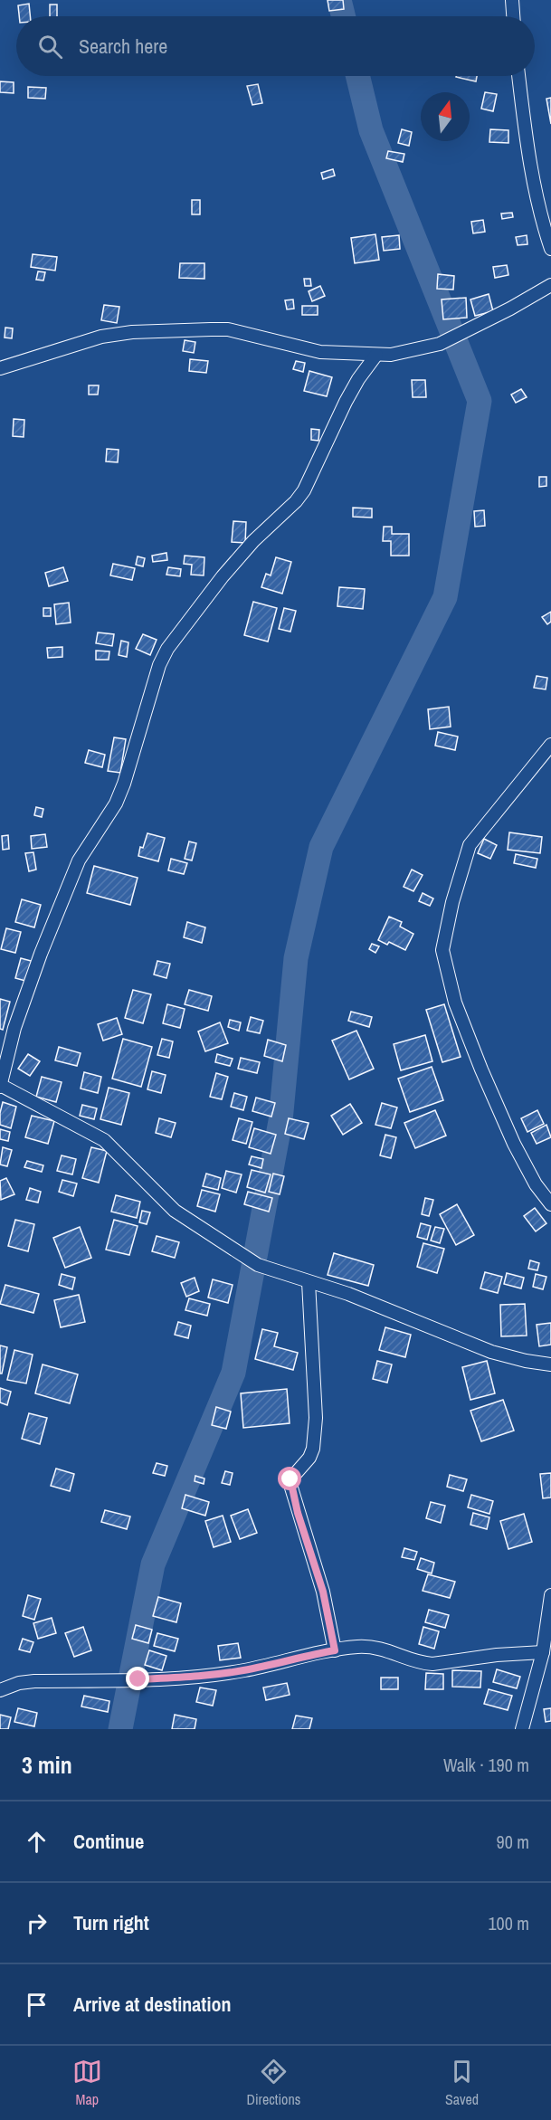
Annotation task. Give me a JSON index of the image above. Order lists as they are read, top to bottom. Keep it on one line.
{"north":"top","page":{"search":"Search here","heading":["3 min","Walk · 190 m"],"list":[["Continue","90 m"],["Turn right","100 m"],"Arrive at destination"],"nav":["Map","Directions","Saved"]}}
